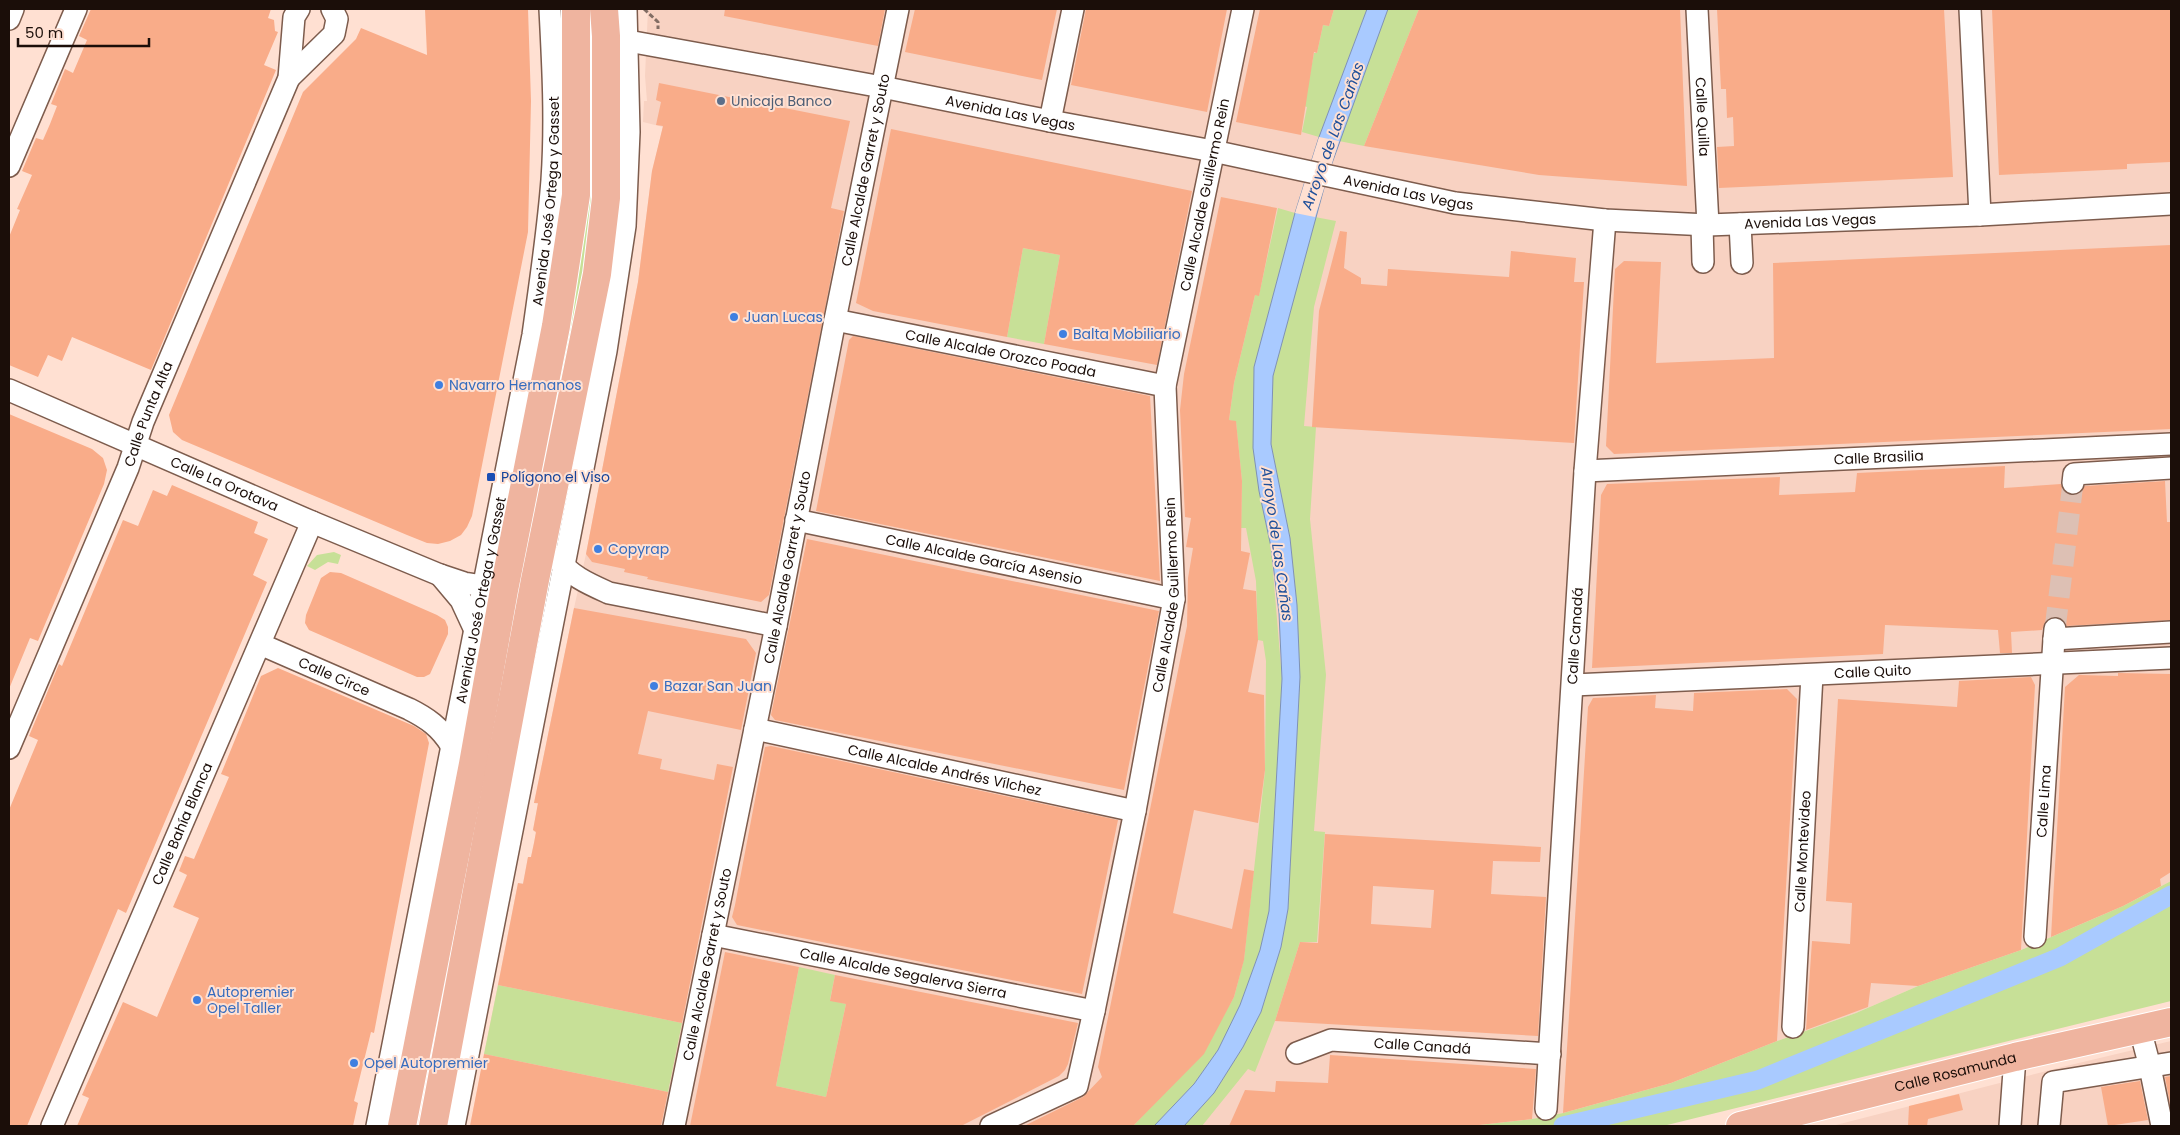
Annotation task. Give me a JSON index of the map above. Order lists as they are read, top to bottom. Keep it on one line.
{"streets":{"main road":["Avenida José Ortega y Gasset","Calle Rosamunda"],"street":["Avenida Las Vegas","Calle Quilla","Calle Alcalde Garret y Souto","Calle Alcalde Guillermo Rein","Calle Alcalde Orozco Poada","Calle Punta Alta","Calle Brasilia","Calle La Orotava","Calle Alcalde García Asensio","Calle Canadá","Calle Quito","Calle Circe","Calle Alcalde Andrés Vílchez","Calle Lima","Calle Bahía Blanca","Calle Montevideo","Calle Alcalde Segalerva Sierra"]},"crossings":[["Avenida Las Vegas","Calle Quilla"],["Avenida Las Vegas","Calle Alcalde Garret y Souto"],["Avenida Las Vegas","Calle Alcalde Guillermo Rein"],["Avenida Las Vegas","Calle Canadá"],["Calle Alcalde Garret y Souto","Calle Alcalde Orozco Poada"],["Calle Alcalde Garret y Souto","Calle Alcalde García Asensio"],["Calle Alcalde Garret y Souto","Calle Alcalde Andrés Vílchez"],["Calle Alcalde Garret y Souto","Calle Alcalde Segalerva Sierra"],["Calle Alcalde Guillermo Rein","Calle Alcalde Orozco Poada"],["Calle Alcalde Guillermo Rein","Calle Alcalde García Asensio"],["Calle Alcalde Guillermo Rein","Calle Alcalde Andrés Vílchez"],["Calle Alcalde Guillermo Rein","Calle Alcalde Segalerva Sierra"],["Avenida José Ortega y Gasset","Calle La Orotava"],["Avenida José Ortega y Gasset","Calle Circe"],["Calle Punta Alta","Calle La Orotava"],["Calle Brasilia","Calle Canadá"],["Calle La Orotava","Calle Bahía Blanca"],["Calle Canadá","Calle Quito"],["Calle Quito","Calle Lima"],["Calle Quito","Calle Montevideo"],["Calle Circe","Calle Bahía Blanca"]],"water":["Arroyo de Las Cañas"],"places":{"other":["Unicaja Banco","Juan Lucas","Balta Mobiliario","Navarro Hermanos","Copyrap","Bazar San Juan","Autopremier Opel Taller","Opel Autopremier"],"transit":["Polígono el Viso"]},"scale_bar":"50 m"}
